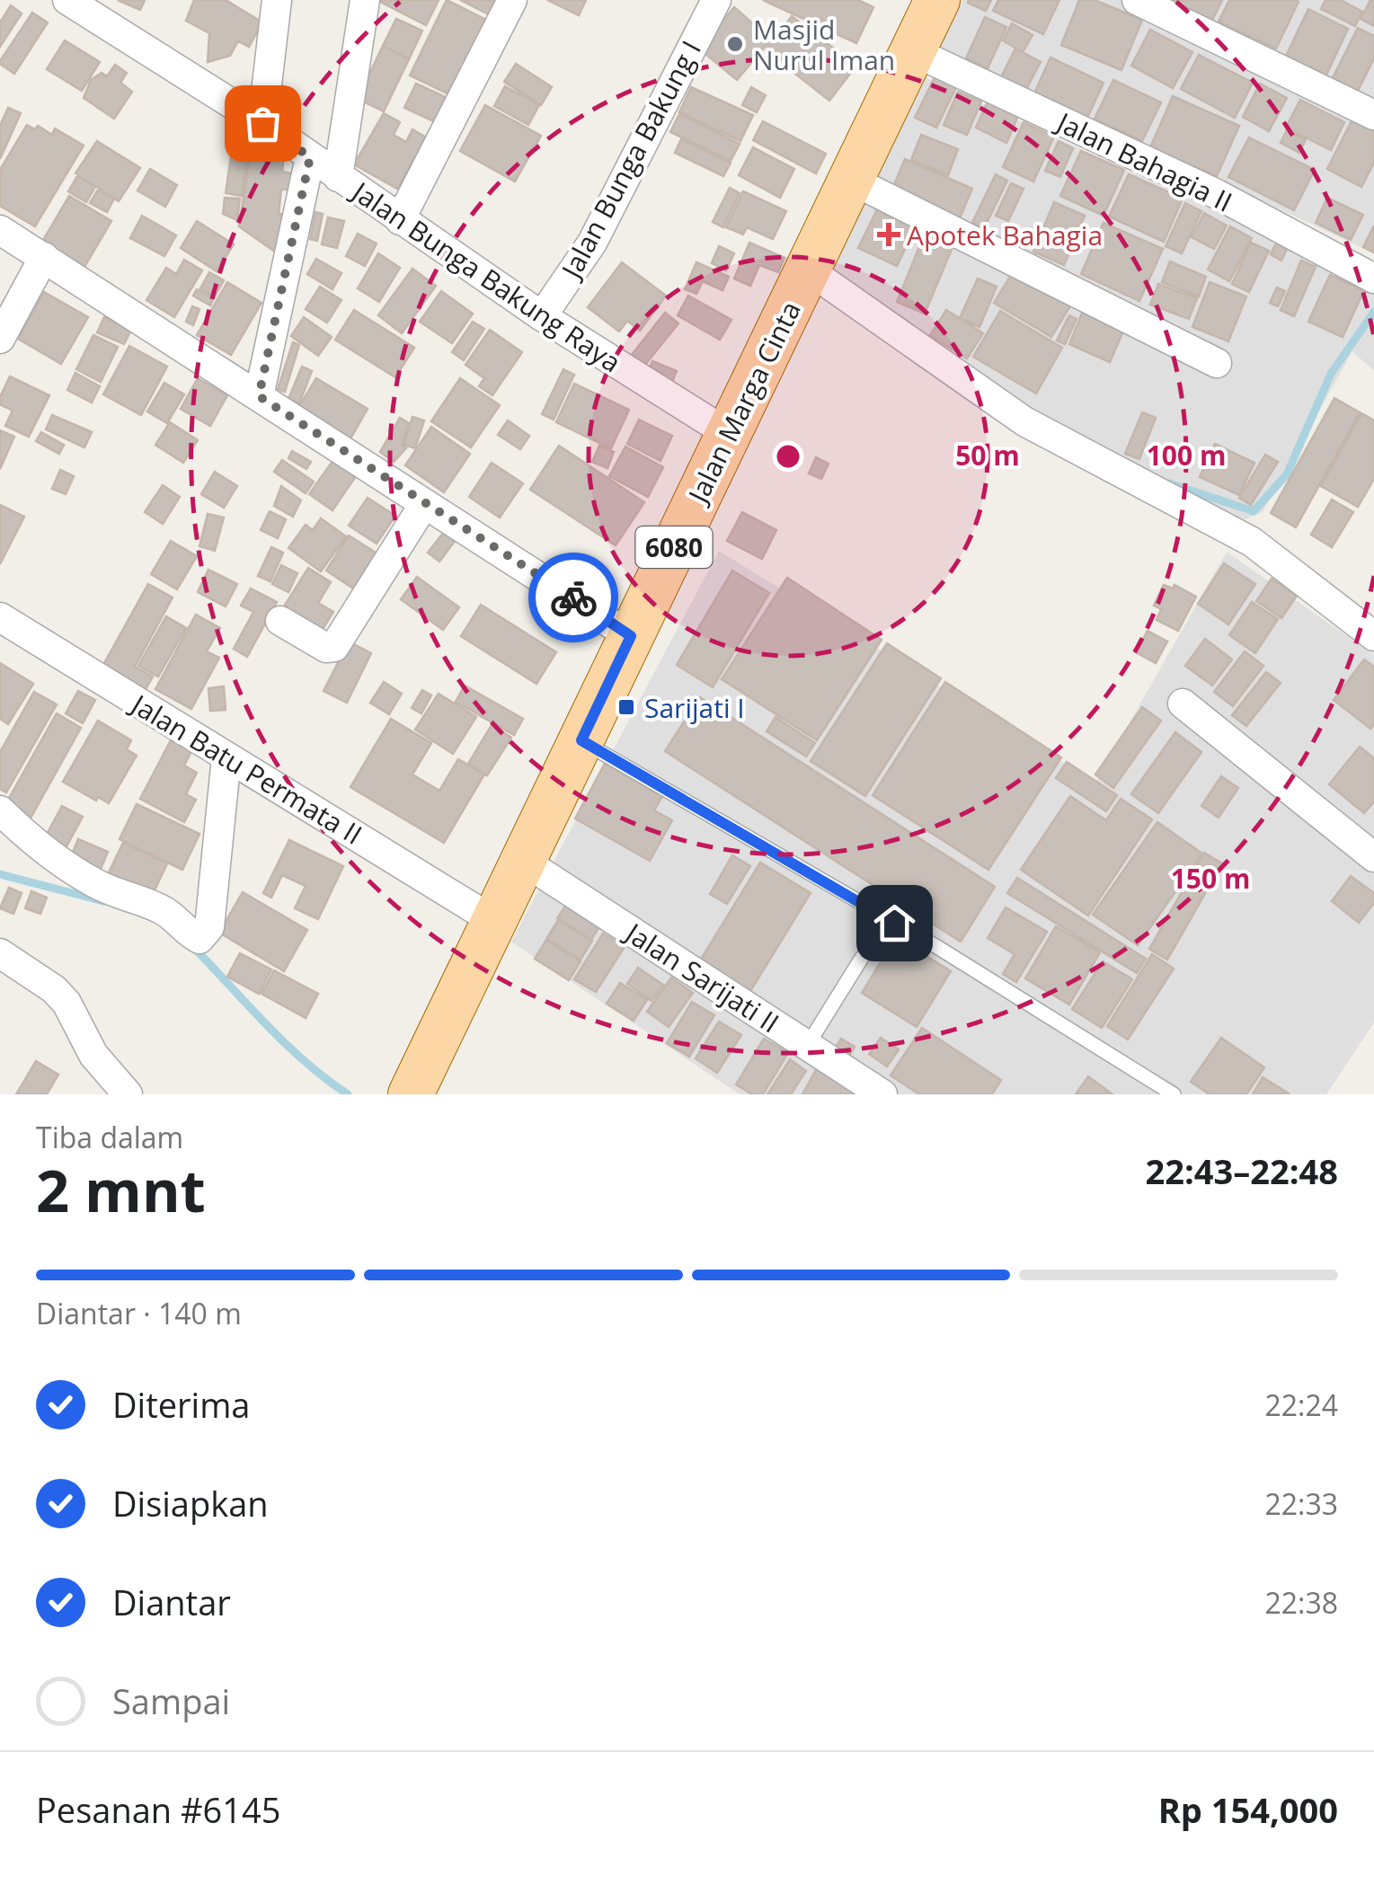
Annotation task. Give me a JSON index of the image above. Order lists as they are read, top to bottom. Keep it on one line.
{"streets":{"main road":["Jalan Marga Cinta","6080"],"street":["Jalan Bunga Bakung I","Jalan Bahagia II","Jalan Bunga Bakung Raya","Jalan Batu Permata II","Jalan Sarijati II"]},"crossings":[["Jalan Bunga Bakung I","Jalan Bunga Bakung Raya"],["Jalan Bahagia II","Jalan Marga Cinta"],["Jalan Bunga Bakung Raya","Jalan Marga Cinta"],["Jalan Marga Cinta","Jalan Batu Permata II"],["Jalan Marga Cinta","Jalan Sarijati II"]],"places":{"other":["Masjid Nurul Iman"],"health":["Apotek Bahagia"],"transit":["Sarijati I"]},"page":{"heading":["2 mnt","Tiba dalam","22:43–22:48"],"panel":["Pesanan #6145","Rp 154,000"],"bar":"Diantar · 140 m","list":[["Diterima","22:24"],["Disiapkan","22:33"],["Diantar","22:38"],"Sampai"]},"rings":["50 m","100 m","150 m"]}
